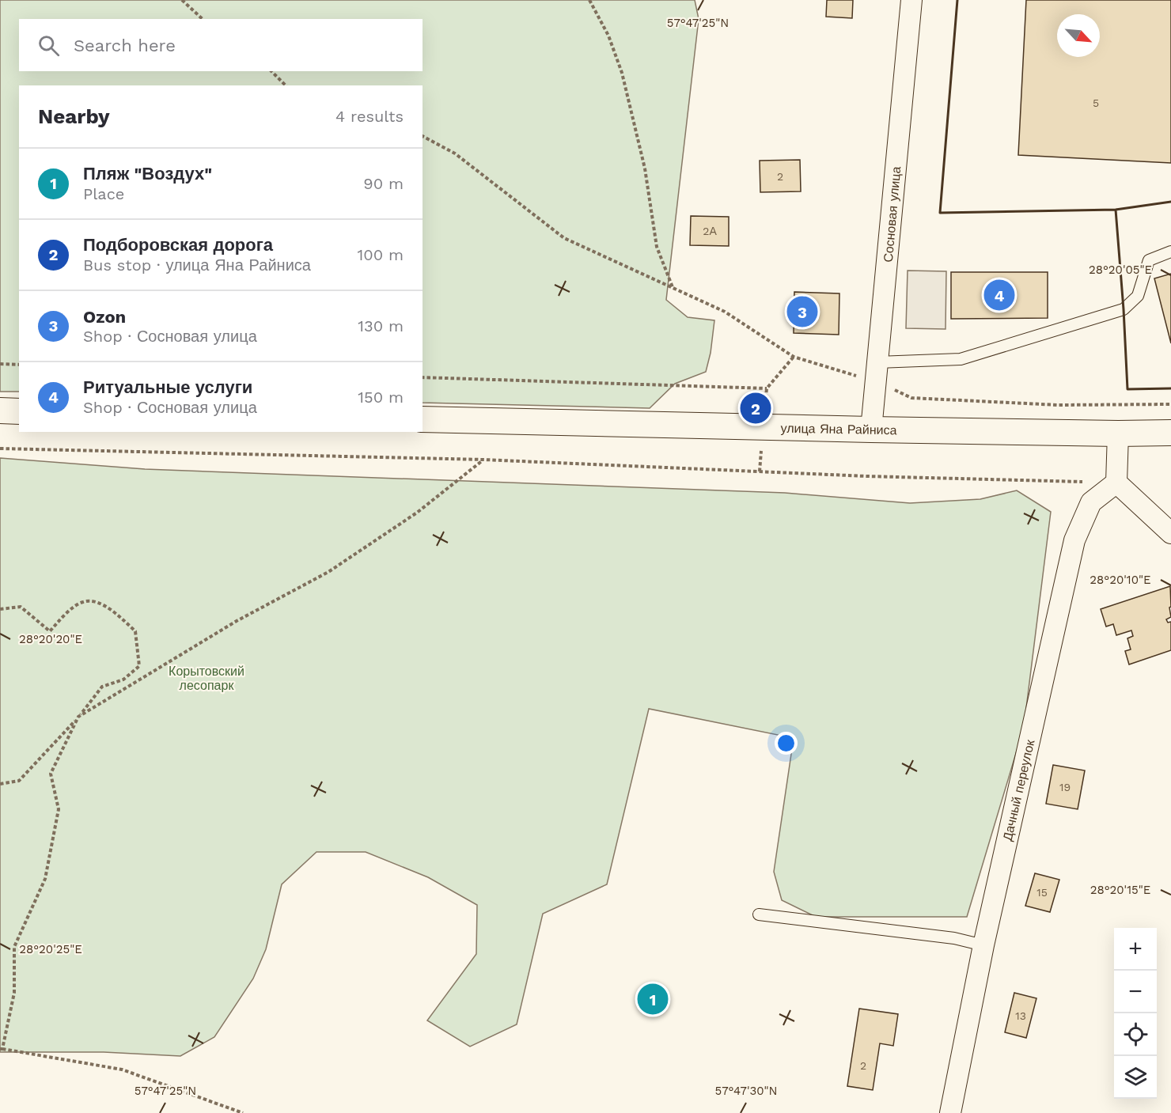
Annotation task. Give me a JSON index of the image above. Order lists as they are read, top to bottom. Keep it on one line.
{"streets":{"street":["Сосновая улица","улица Яна Райниса","Дачный переулок"]},"crossings":[["Сосновая улица","улица Яна Райниса"]],"parks":["Корытовский лесопарк"],"house_numbers":["5","2","2А","19","15","13","2"],"north":"bottom right","page":{"search":"Search here","heading":["Nearby","4 results"],"list":[{"mark":"1","name":"Пляж \"Воздух\"","note":"Place","value":"90 m"},{"mark":"2","name":"Подборовская дорога","note":"Bus stop · улица Яна Райниса","value":"100 m"},{"mark":"3","name":"Ozon","note":"Shop · Сосновая улица","value":"130 m"},{"mark":"4","name":"Ритуальные услуги","note":"Shop · Сосновая улица","value":"150 m"}],"pins":["4","3","2","1"],"map_buttons":["+","−"]},"coordinates":["57°47'25\"N","28°20'05\"E","28°20'10\"E","28°20'20\"E","28°20'15\"E","28°20'25\"E","57°47'30\"N"]}
